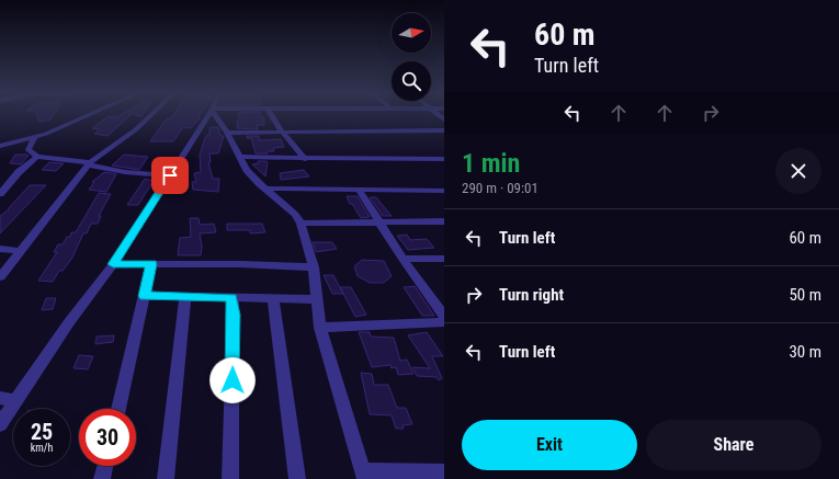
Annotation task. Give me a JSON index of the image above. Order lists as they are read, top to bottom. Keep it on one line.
{"north":"right","page":{"turn":["60 m","Turn left"],"heading":["1 min","290 m · 09:01"],"list":[{"name":"Turn left","value":"60 m"},{"name":"Turn right","value":"50 m"},{"name":"Turn left","value":"30 m"}],"speed":"25 km/h","limit":"30","buttons":["Exit","Share"]}}
